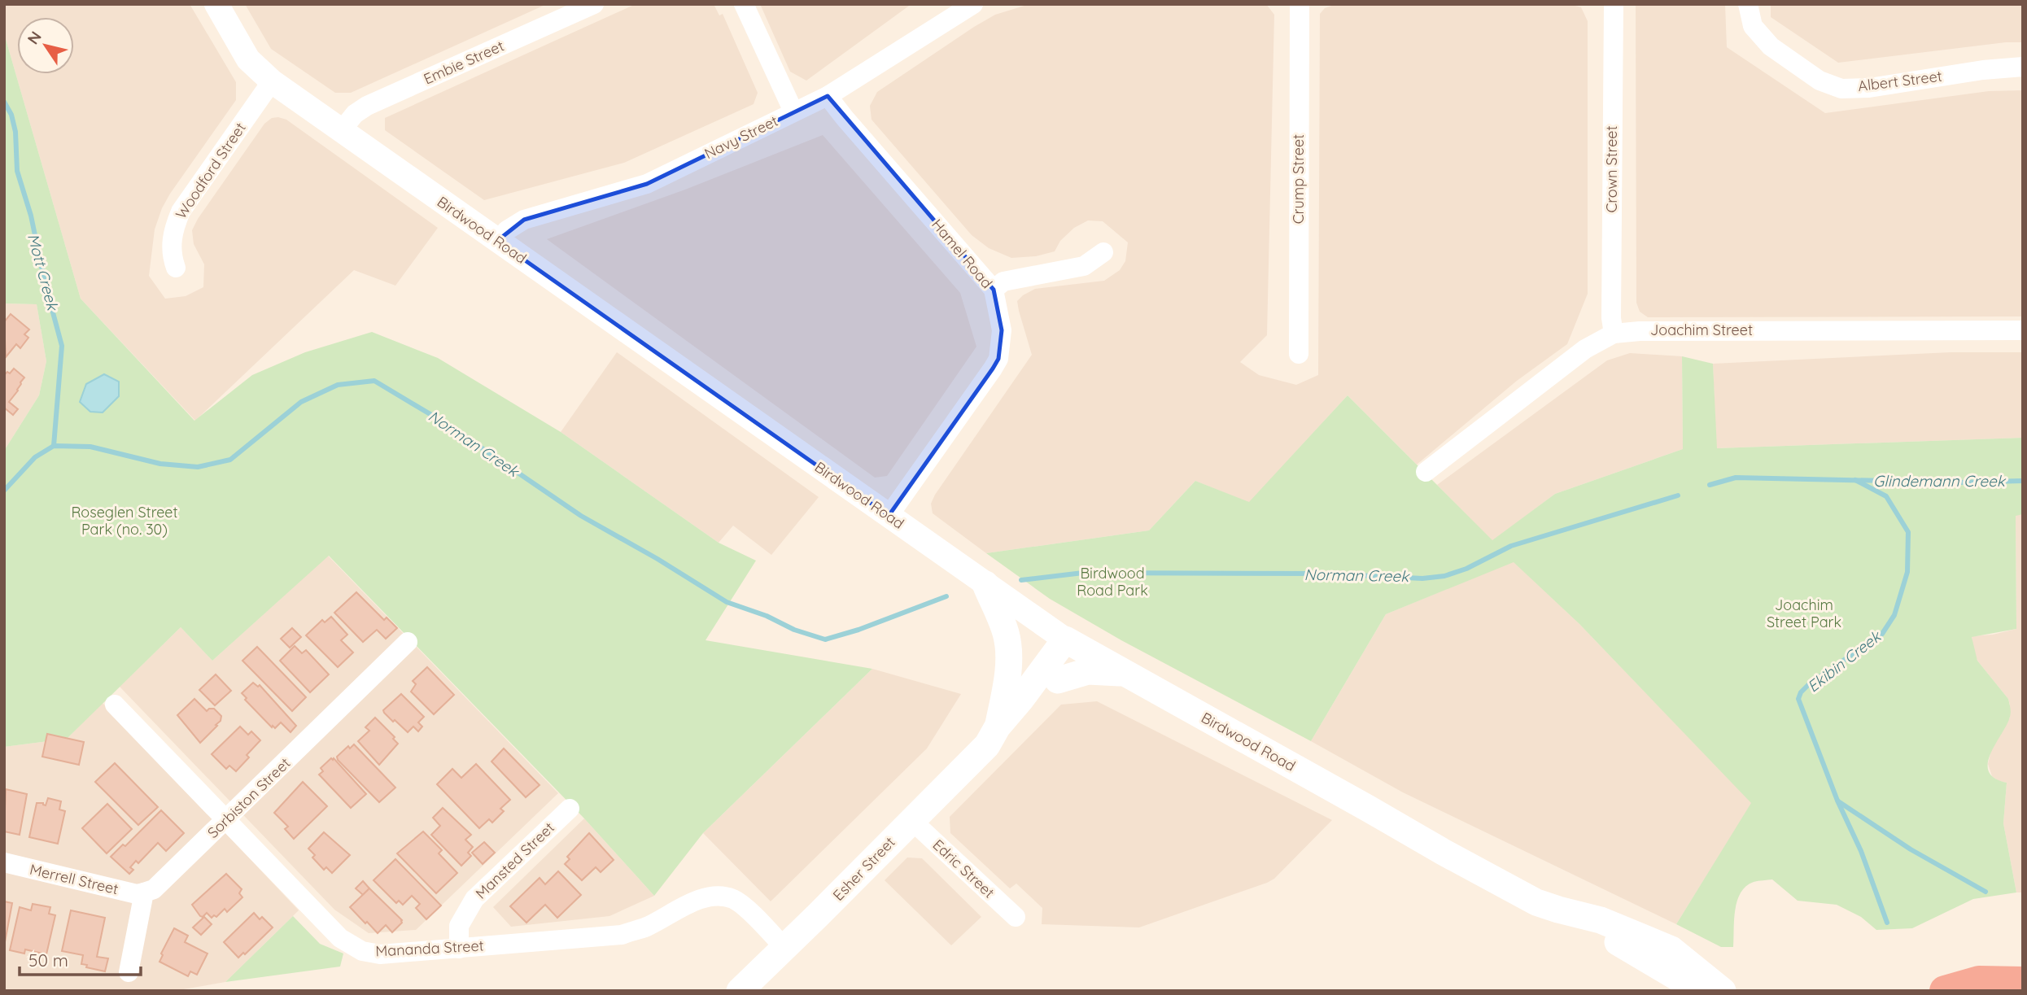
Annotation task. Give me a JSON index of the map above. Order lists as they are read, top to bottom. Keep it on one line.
{"streets":{"main road":["Birdwood Road","Esher Street"],"street":["Embie Street","Albert Street","Navy Street","Crown Street","Woodford Street","Crump Street","Hamel Road","Joachim Street","Sorbiston Street","Mansted Street","Edric Street","Merrell Street","Mananda Street"]},"crossings":[["Embie Street","Birdwood Road"],["Navy Street","Birdwood Road"],["Navy Street","Hamel Road"],["Crown Street","Joachim Street"],["Woodford Street","Birdwood Road"],["Birdwood Road","Hamel Road"],["Birdwood Road","Esher Street"],["Sorbiston Street","Merrell Street"],["Sorbiston Street","Mananda Street"],["Mansted Street","Mananda Street"],["Esher Street","Edric Street"],["Esher Street","Mananda Street"]],"water":["Mott Creek","Norman Creek","Glindemann Creek","Ekibin Creek"],"parks":["Roseglen Street Park (no. 30)","Birdwood Road Park","Joachim Street Park"],"scale_bar":"50 m","north":"top left"}
